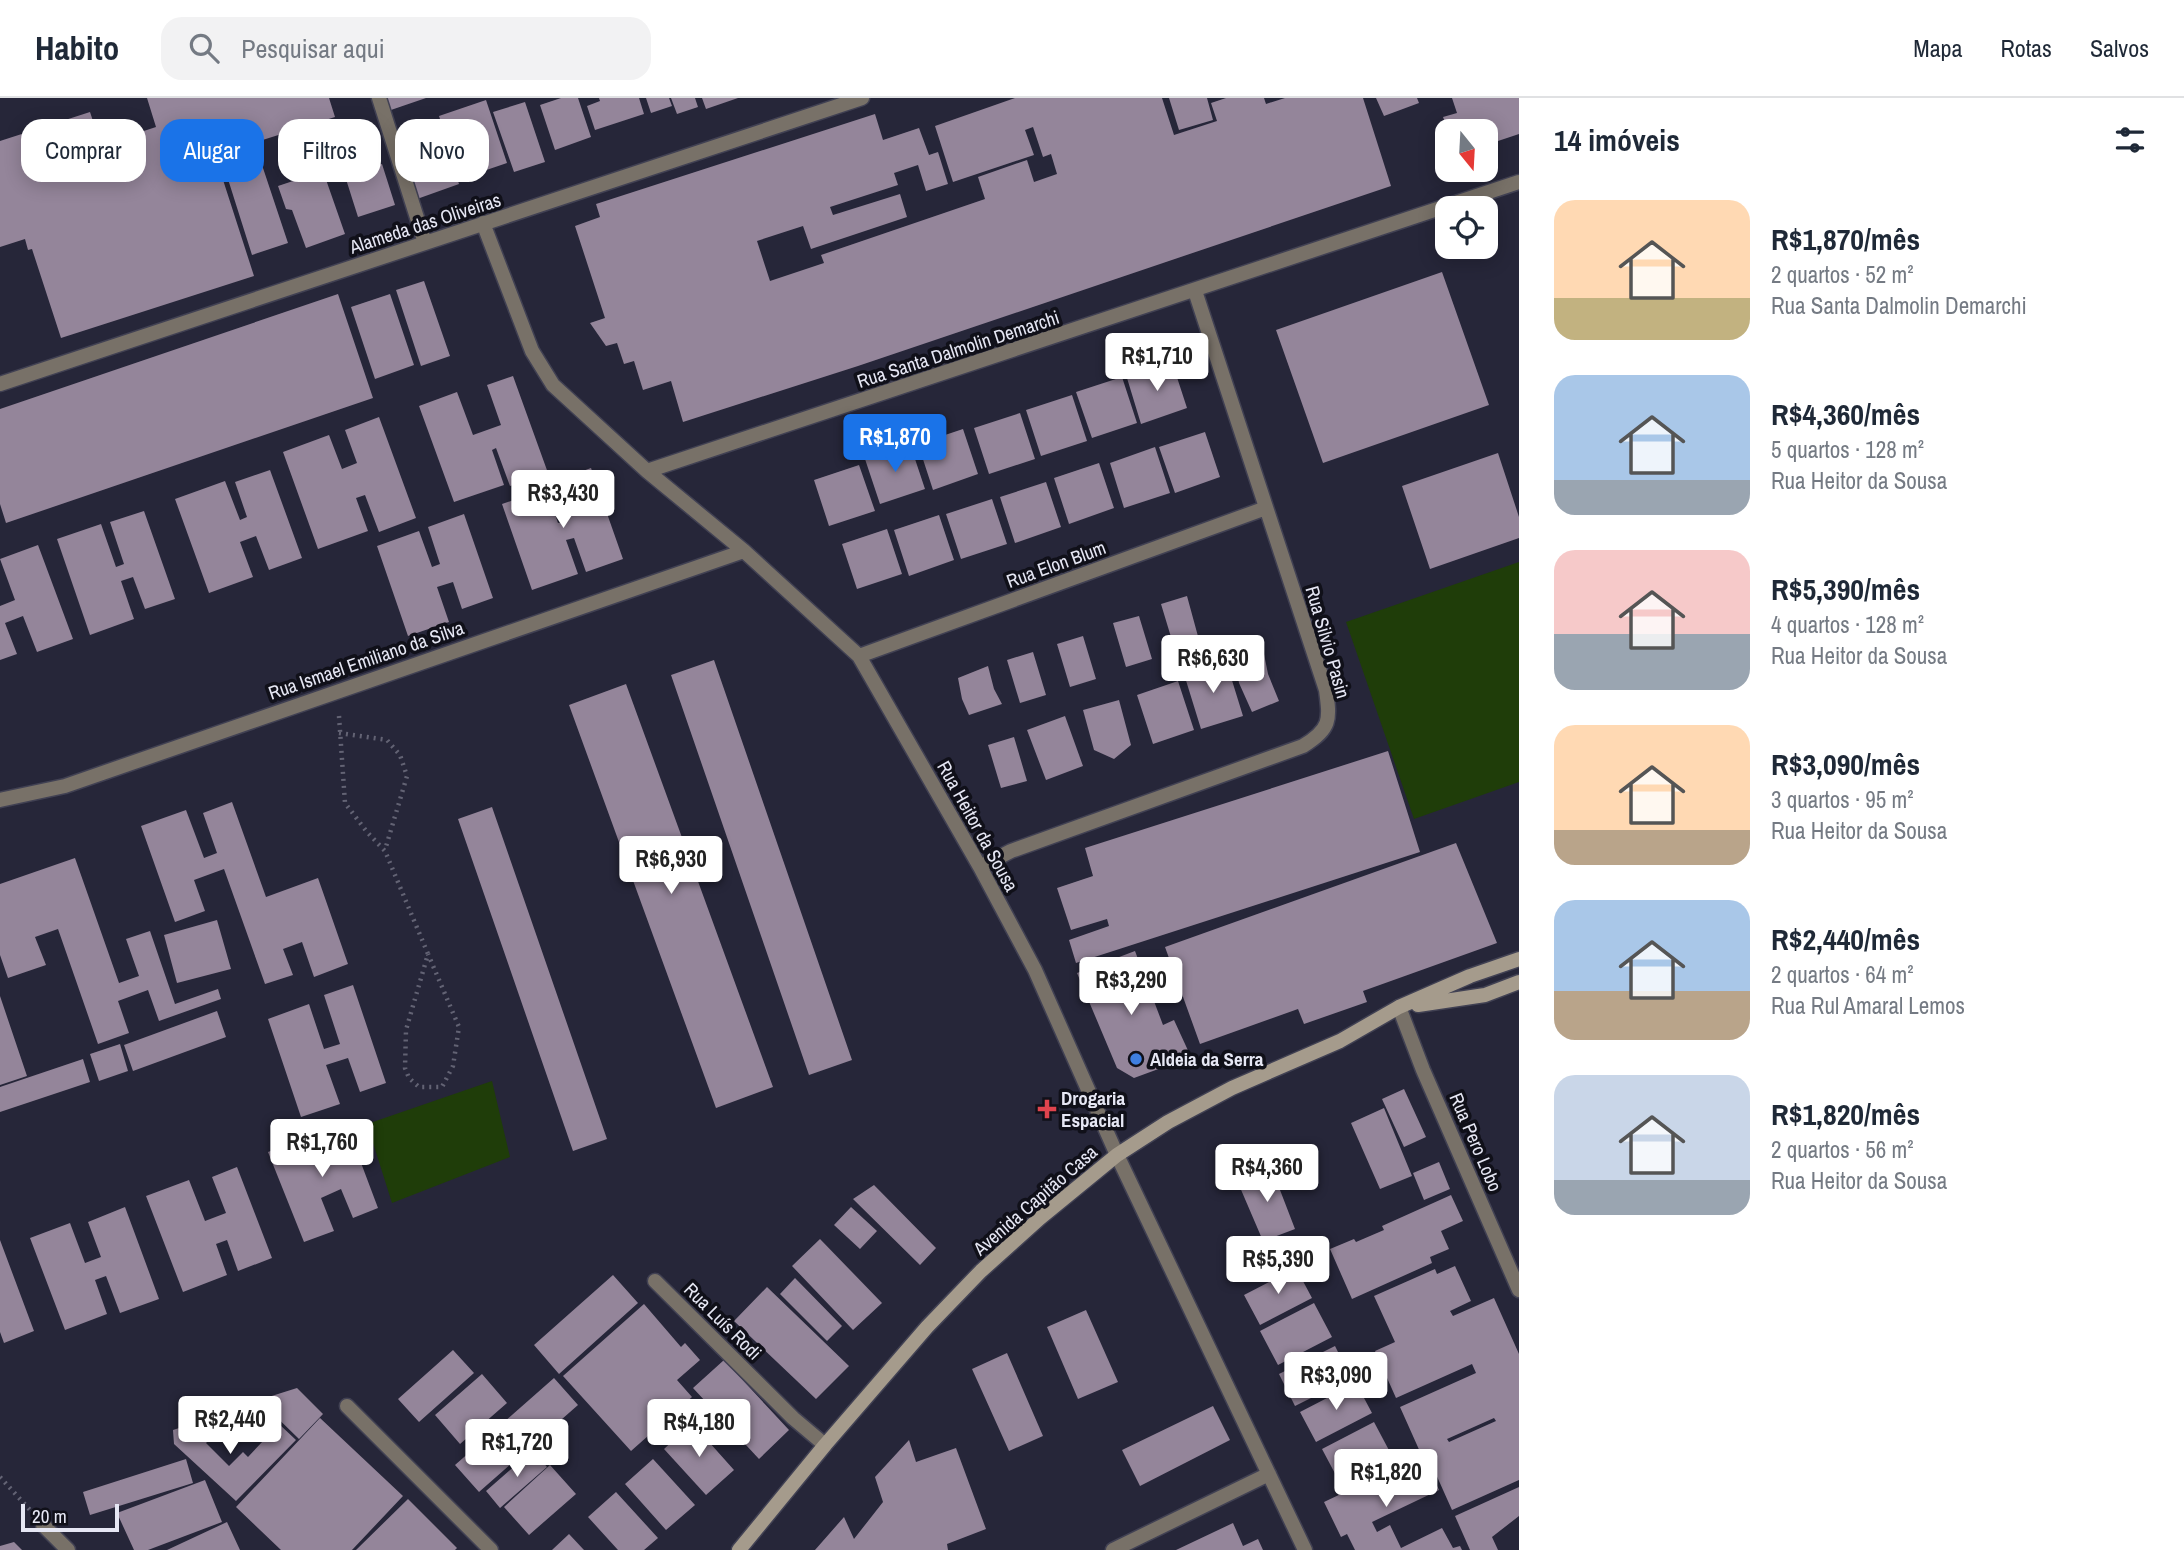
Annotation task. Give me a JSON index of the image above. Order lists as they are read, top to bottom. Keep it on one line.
{"streets":{"main road":["Avenida Capitão Casa"],"street":["Alameda das Oliveiras","Rua Santa Dalmolin Demarchi","Rua Elon Blum","Rua Silvio Pasin","Rua Ismael Emiliano da Silva","Rua Heitor da Sousa","Rua Pero Lobo","Rua Luís Rodi"]},"crossings":[["Alameda das Oliveiras","Rua Heitor da Sousa"],["Rua Santa Dalmolin Demarchi","Rua Silvio Pasin"],["Rua Santa Dalmolin Demarchi","Rua Heitor da Sousa"],["Rua Elon Blum","Rua Silvio Pasin"],["Rua Elon Blum","Rua Heitor da Sousa"],["Rua Silvio Pasin","Rua Heitor da Sousa"],["Rua Ismael Emiliano da Silva","Rua Heitor da Sousa"],["Rua Heitor da Sousa","Avenida Capitão Casa"],["Rua Pero Lobo","Avenida Capitão Casa"],["Avenida Capitão Casa","Rua Luís Rodi"]],"places":{"other":["Aldeia da Serra"],"health":["Drogaria Espacial"]},"scale_bar":"20 m","north":"bottom","page":{"header":"Habito","search":"Pesquisar aqui","nav":["Mapa","Rotas","Salvos"],"heading":"14 imóveis","chip":["Comprar","Alugar","Filtros","Novo"],"list":[{"name":"R$1,870/mês","note":"2 quartos · 52 m² · Rua Santa Dalmolin Demarchi"},{"name":"R$4,360/mês","note":"5 quartos · 128 m² · Rua Heitor da Sousa"},{"name":"R$5,390/mês","note":"4 quartos · 128 m² · Rua Heitor da Sousa"},{"name":"R$3,090/mês","note":"3 quartos · 95 m² · Rua Heitor da Sousa"},{"name":"R$2,440/mês","note":"2 quartos · 64 m² · Rua Rul Amaral Lemos"},{"name":"R$1,820/mês","note":"2 quartos · 56 m² · Rua Heitor da Sousa"}],"price":["R$1,710","R$1,870","R$3,430","R$6,630","R$6,930","R$3,290","R$1,760","R$4,360","R$5,390","R$3,090","R$2,440","R$4,180","R$1,720","R$1,820"],"scale":"20 m"}}
